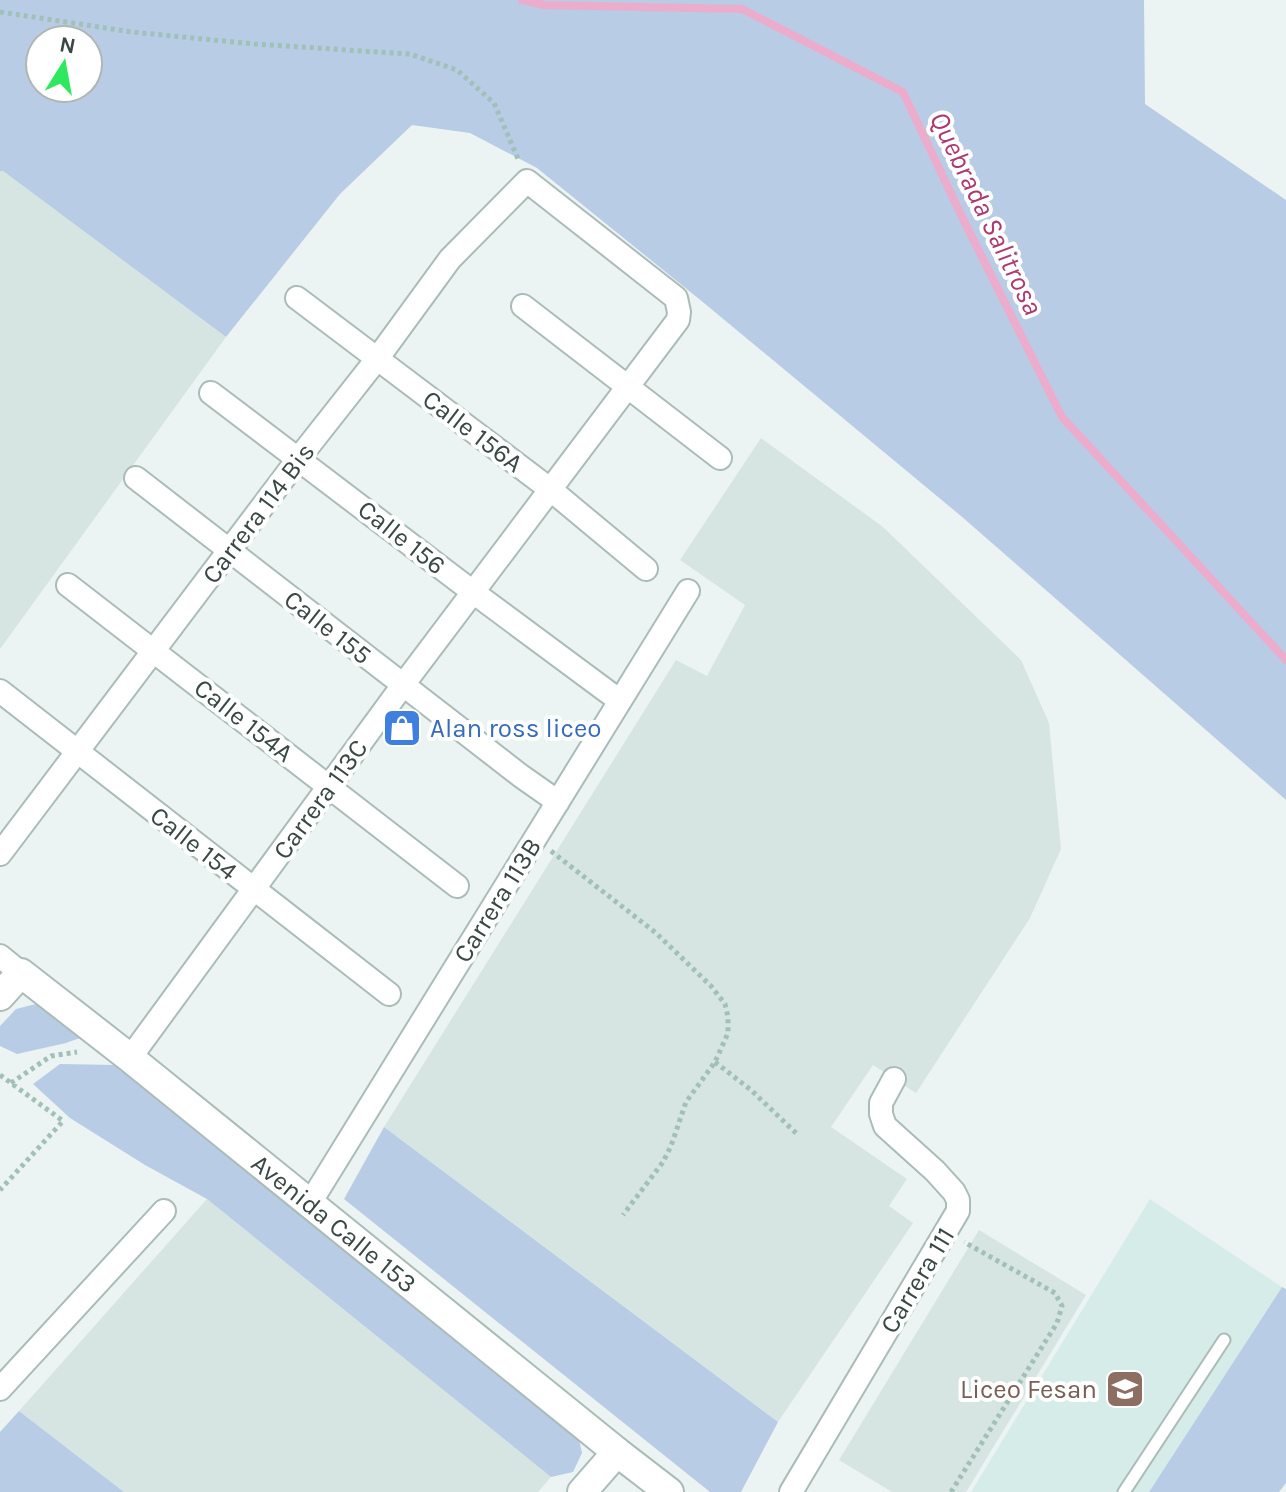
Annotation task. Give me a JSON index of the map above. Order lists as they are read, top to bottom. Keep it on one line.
{"streets":{"street":["Calle 156A","Carrera 114 Bis","Calle 156","Calle 155","Calle 154A","Carrera 113C","Calle 154","Carrera 113B","Avenida Calle 153","Carrera 111"]},"crossings":[["Calle 156A","Carrera 114 Bis"],["Calle 156A","Carrera 113C"],["Carrera 114 Bis","Calle 156"],["Carrera 114 Bis","Calle 155"],["Carrera 114 Bis","Calle 154A"],["Carrera 114 Bis","Carrera 113C"],["Carrera 114 Bis","Calle 154"],["Calle 156","Carrera 113C"],["Calle 156","Carrera 113B"],["Calle 155","Carrera 113C"],["Calle 155","Carrera 113B"],["Calle 154A","Carrera 113C"],["Carrera 113C","Calle 154"],["Carrera 113C","Avenida Calle 153"],["Carrera 113B","Avenida Calle 153"]],"water":["Quebrada Salitrosa"],"places":{"shop":["Alan ross liceo"],"school or university":["Liceo Fesan"]},"north":"top"}
